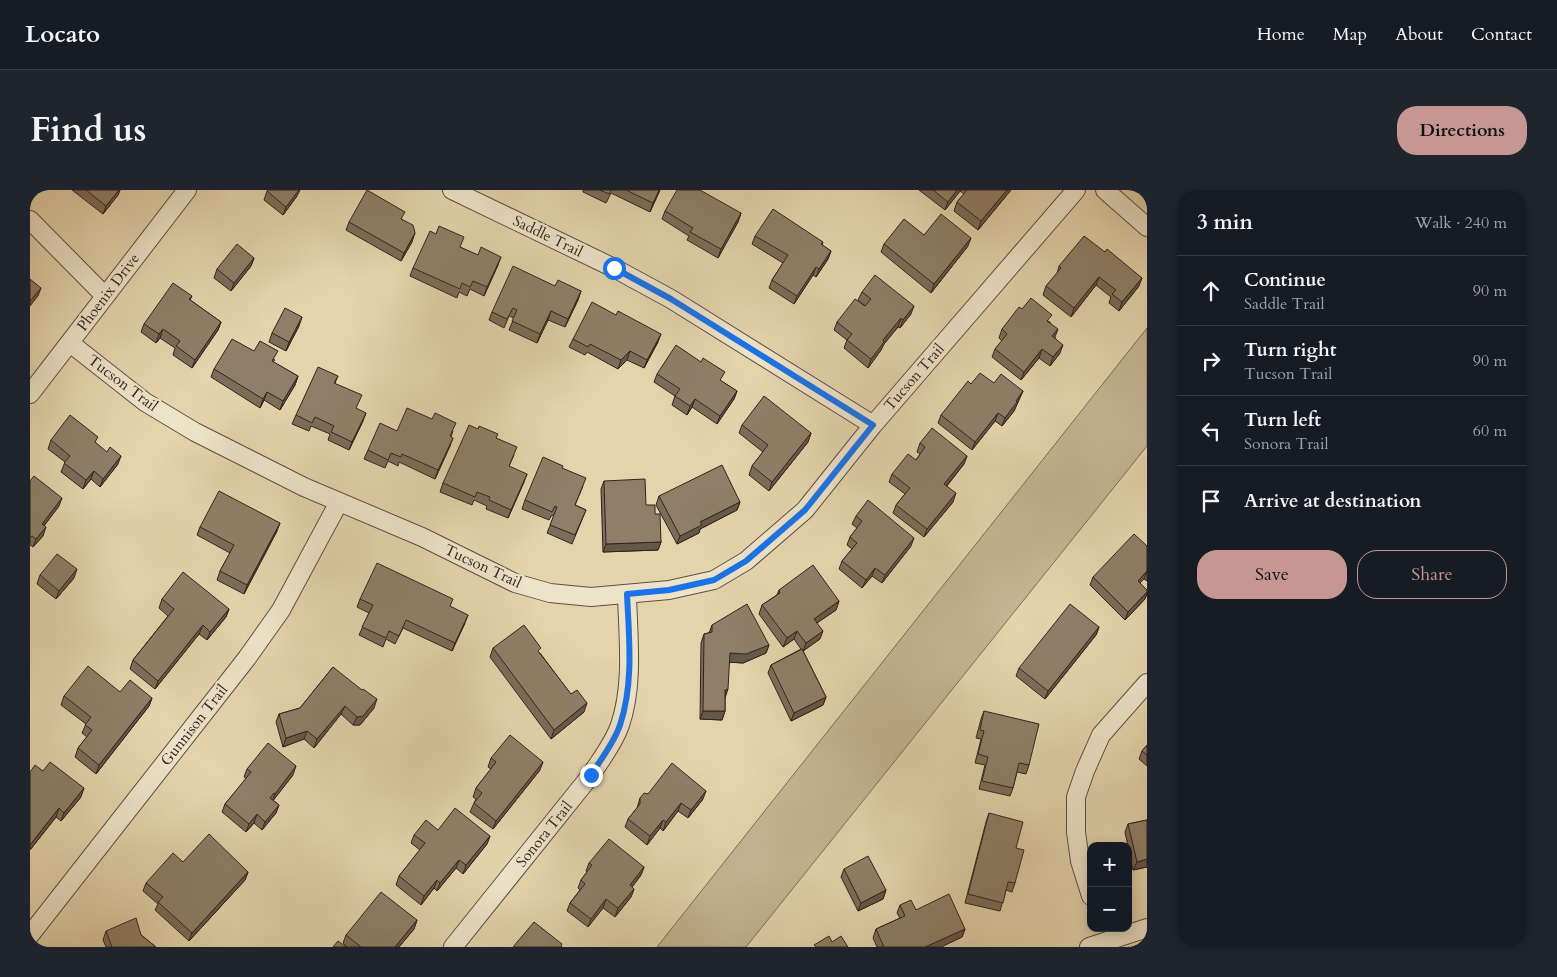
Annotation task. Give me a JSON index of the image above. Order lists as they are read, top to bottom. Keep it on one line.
{"streets":{"street":["Saddle Trail","Phoenix Drive","Tucson Trail","Gunnison Trail","Sonora Trail"]},"crossings":[["Saddle Trail","Tucson Trail"],["Phoenix Drive","Tucson Trail"],["Tucson Trail","Gunnison Trail"],["Tucson Trail","Sonora Trail"]],"page":{"header":"Locato","nav":["Home","Map","About","Contact"],"title":"Find us","buttons":["Directions",["Save","Share"]],"heading":["3 min","Walk · 240 m"],"list":[["Continue","Saddle Trail","90 m"],["Turn right","Tucson Trail","90 m"],["Turn left","Sonora Trail","60 m"],"Arrive at destination"],"map_buttons":["+","−"]}}
